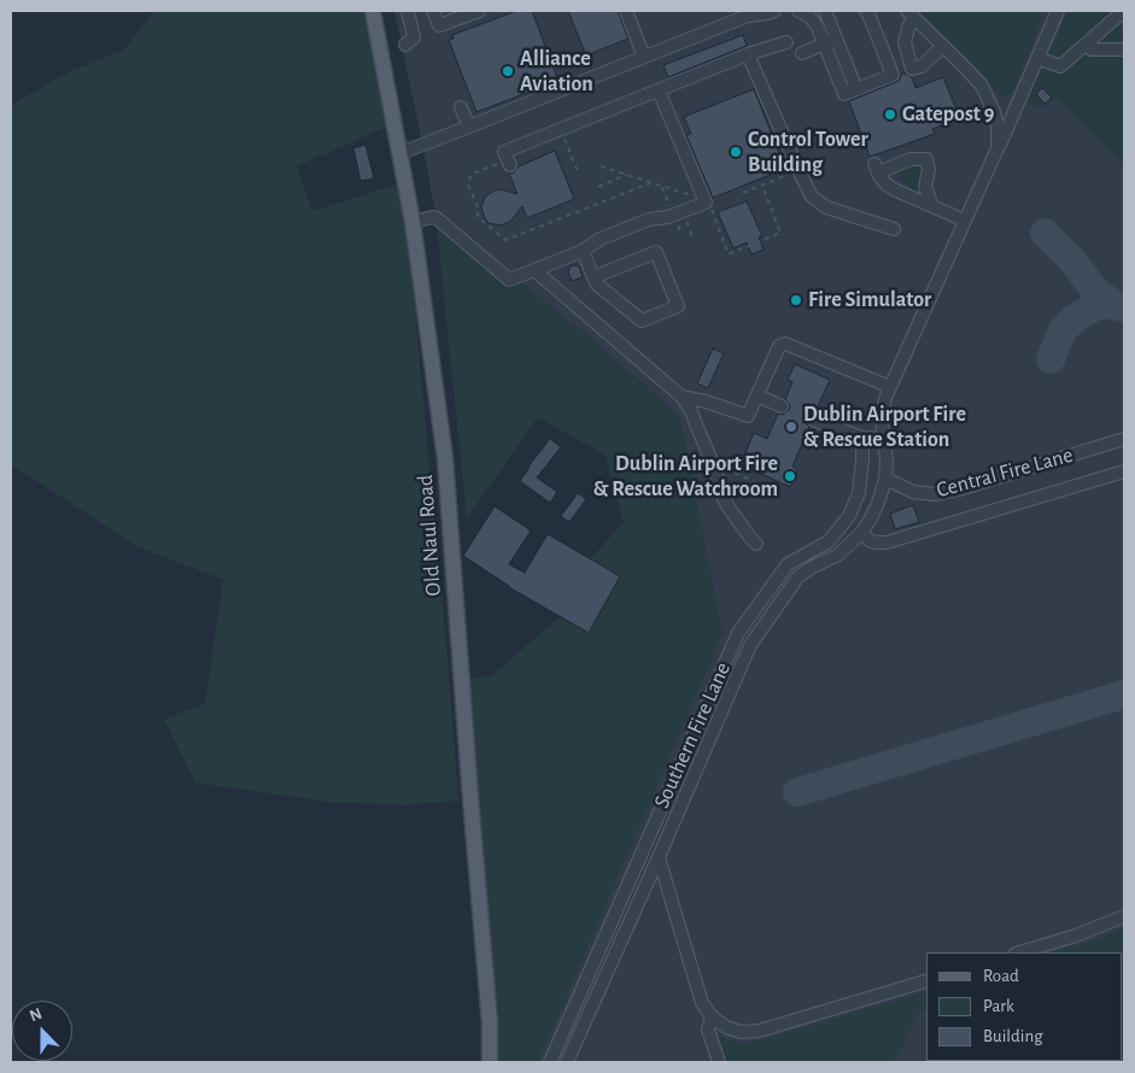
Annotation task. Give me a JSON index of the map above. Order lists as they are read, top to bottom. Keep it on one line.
{"streets":{"main road":["Old Naul Road"],"lane":["Central Fire Lane","Southern Fire Lane"]},"places":["Alliance Aviation","Gatepost 9","Control Tower Building","Fire Simulator","Dublin Airport Fire & Rescue Station","Dublin Airport Fire & Rescue Watchroom"],"legend":["Road","Park","Building"],"north":"top"}
